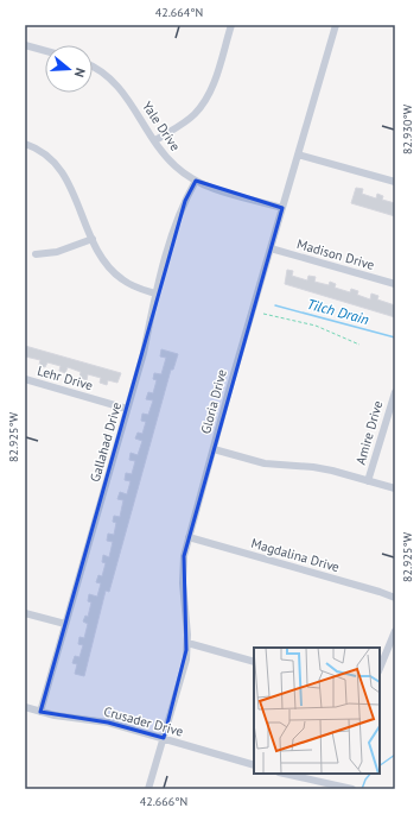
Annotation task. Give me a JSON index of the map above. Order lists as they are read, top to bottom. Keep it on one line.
{"streets":{"street":["Yale Drive","Madison Drive","Lehr Drive","Gloria Drive","Amire Drive","Gallahad Drive","Magdalina Drive","Crusader Drive"]},"crossings":[["Yale Drive","Gloria Drive"],["Yale Drive","Gallahad Drive"],["Madison Drive","Gloria Drive"],["Lehr Drive","Gallahad Drive"],["Gloria Drive","Magdalina Drive"],["Gloria Drive","Crusader Drive"],["Gallahad Drive","Crusader Drive"]],"water":["Tilch Drain"],"north":"right","coordinates":["42.664°N","82.930°W","82.925°W","42.666°N"]}
